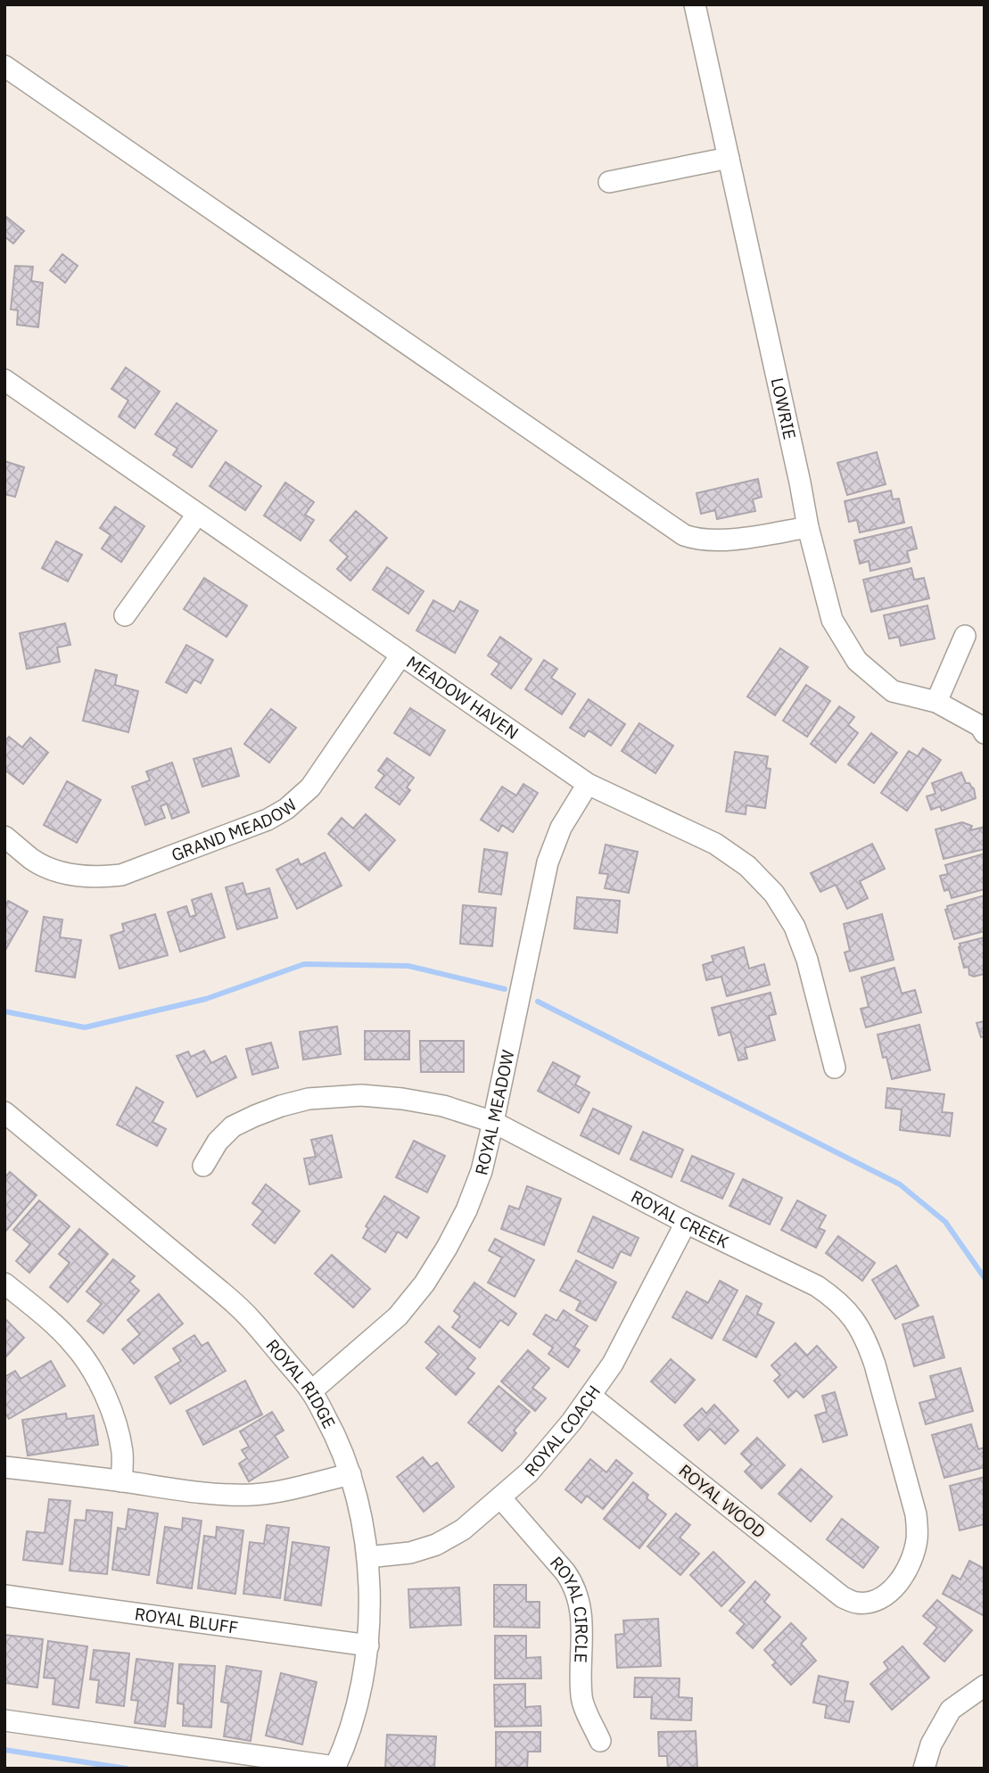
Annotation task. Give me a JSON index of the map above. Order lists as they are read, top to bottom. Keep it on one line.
{"streets":{"street":["LOWRIE","MEADOW HAVEN","GRAND MEADOW","ROYAL MEADOW","ROYAL CREEK","ROYAL RIDGE","ROYAL COACH","ROYAL WOOD","ROYAL CIRCLE","ROYAL BLUFF"]},"crossings":[["MEADOW HAVEN","GRAND MEADOW"],["MEADOW HAVEN","ROYAL MEADOW"],["ROYAL MEADOW","ROYAL CREEK"],["ROYAL MEADOW","ROYAL RIDGE"],["ROYAL CREEK","ROYAL COACH"],["ROYAL CREEK","ROYAL WOOD"],["ROYAL RIDGE","ROYAL COACH"],["ROYAL RIDGE","ROYAL BLUFF"],["ROYAL COACH","ROYAL WOOD"],["ROYAL COACH","ROYAL CIRCLE"]]}
